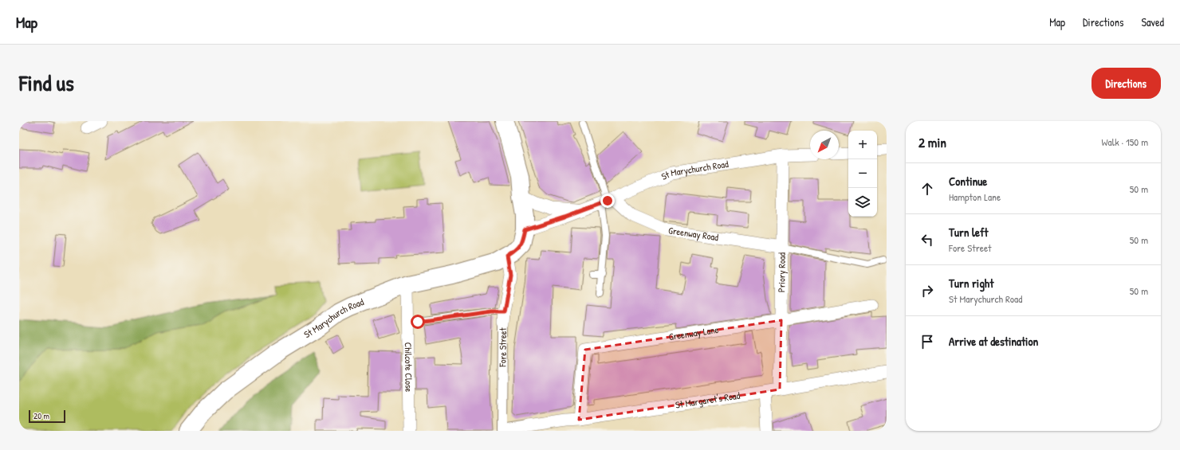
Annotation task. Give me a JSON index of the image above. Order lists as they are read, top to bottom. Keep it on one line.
{"streets":{"main road":["St Marychurch Road"],"street":["Greenway Road","Priory Road","Greenway Lane","Fore Street","Chilcote Close","St Margaret's Road"]},"crossings":[["St Marychurch Road","Greenway Road"],["St Marychurch Road","Priory Road"],["St Marychurch Road","Fore Street"],["St Marychurch Road","Chilcote Close"],["Greenway Road","Priory Road"],["Priory Road","Greenway Lane"],["Priory Road","St Margaret's Road"],["Greenway Lane","St Margaret's Road"]],"scale_bar":"20 m","north":"bottom left","page":{"header":"Map","nav":["Map","Directions","Saved"],"title":"Find us","buttons":"Directions","heading":["2 min","Walk · 150 m"],"map_buttons":["+","−"],"list":[["Continue","Hampton Lane","50 m"],["Turn left","Fore Street","50 m"],["Turn right","St Marychurch Road","50 m"],"Arrive at destination"],"scale":"20 m"}}
